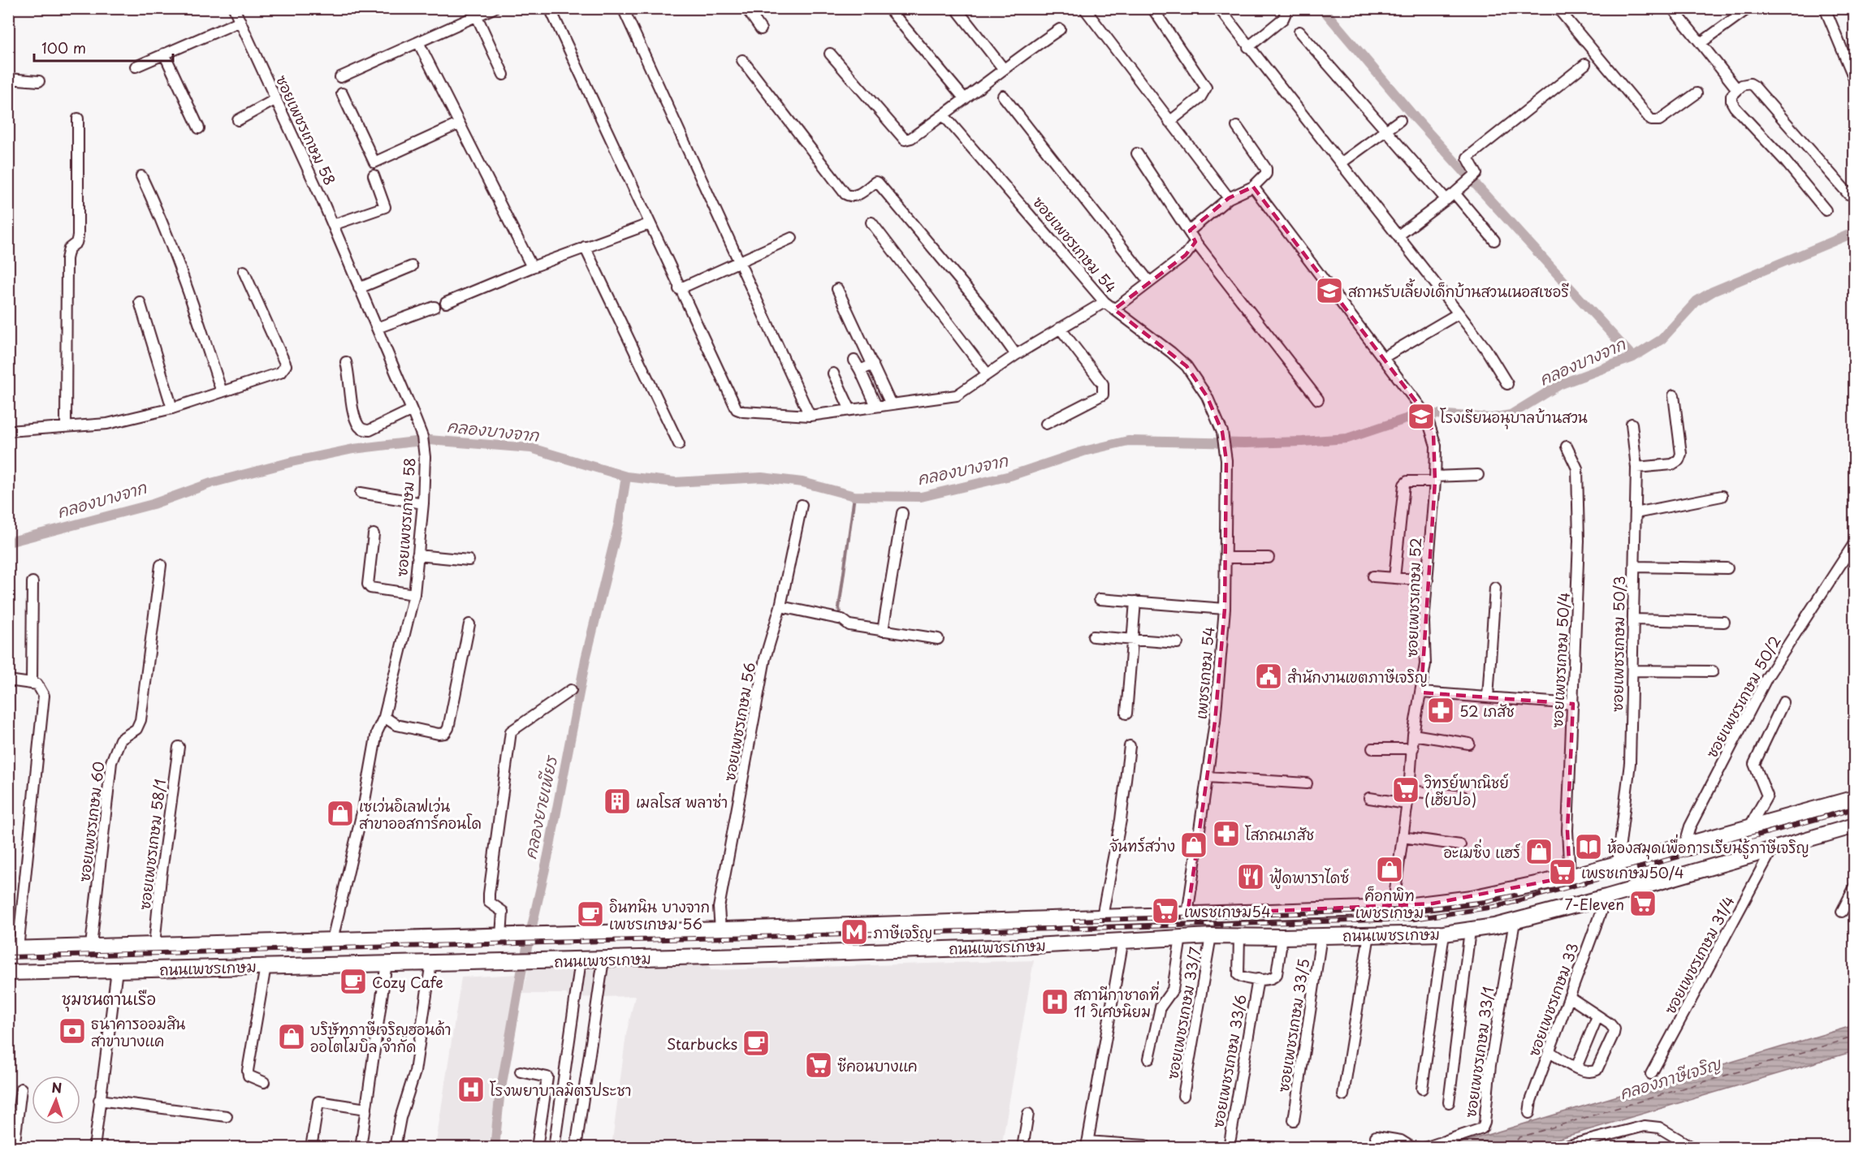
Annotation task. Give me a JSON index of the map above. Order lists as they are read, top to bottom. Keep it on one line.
{"streets":{"main road":["ถนนเพชรเกษม"],"street":["ซอยเพชรเกษม 58","ซอยเพชรเกษม 54","ซอยเพชรเกษม 52","ซอยเพชรเกษม 50/3","ซอยเพชรเกษม 50/4","เพชรเกษม 54","ซอยเพชรเกษม 50/2","ซอยเพชรเกษม 56","ซอยเพชรเกษม 60","ซอยเพชรเกษม 58/1","ซอยเพชรเกษม 31/4","ซอยเพชรเกษม 33","ซอยเพชรเกษม 33/7","ซอยเพชรเกษม 33/5","ซอยเพชรเกษม 33/1","ซอยเพชรเกษม 33/6"]},"crossings":[["ซอยเพชรเกษม 58","ถนนเพชรเกษม"],["ซอยเพชรเกษม 54","เพชรเกษม 54"],["ซอยเพชรเกษม 52","ถนนเพชรเกษม"],["ซอยเพชรเกษม 50/3","ถนนเพชรเกษม"],["ซอยเพชรเกษม 50/4","ถนนเพชรเกษม"],["เพชรเกษม 54","ถนนเพชรเกษม"],["ซอยเพชรเกษม 50/2","ถนนเพชรเกษม"],["ซอยเพชรเกษม 56","ถนนเพชรเกษม"],["ซอยเพชรเกษม 60","ถนนเพชรเกษม"],["ซอยเพชรเกษม 58/1","ถนนเพชรเกษม"],["ถนนเพชรเกษม","ซอยเพชรเกษม 31/4"],["ถนนเพชรเกษม","ซอยเพชรเกษม 33"],["ถนนเพชรเกษม","ซอยเพชรเกษม 33/7"],["ถนนเพชรเกษม","ซอยเพชรเกษม 33/5"],["ถนนเพชรเกษม","ซอยเพชรเกษม 33/1"],["ซอยเพชรเกษม 33/5","ซอยเพชรเกษม 33/6"]],"districts":["ชุมชนตานเรือ"],"water":["คลองบางจาก","คลองยายเพียร","คลองภาษีเจริญ"],"places":{"school or university":["สถานรับเลี้ยงเด็กบ้านสวนเนอสเซอรี","โรงเรียนอนุบาลบ้านสวน"],"public building":["สำนักงานเขตภาษีเจริญ"],"pharmacy":["52 เภสัช","โสภณเภสัช"],"supermarket":["วิทูรย์พาณิชย์ (เฮียปอ)","เพรชเกษม50/4","7-Eleven","เพรชเกษม54","ซีคอนบางแค"],"building":["เมลโรส พลาซ่า"],"shop":["เซเว่นอิเลฟเว่น สาขาออสการ์คอนโด","จันทร์สว่าง","อะเมซิ่ง แฮร์","ค็อกพิท เพชรเกษม","บริษัทภาษีเจริญฮอนด้า ออโตโมบิล จำกัด"],"library":["ห้องสมุดเพื่อการเรียนรู้ภาษีเจริญ"],"restaurant":["ฟู้ดพาราไดซ์"],"cafe":["อินทนิน บางจาก เพชรเกษม 56","Cozy Cafe","Starbucks"],"metro station":["ภาษีเจริญ"],"hospital":["สถานีกาชาดที่ 11 วิเศษนิยม","โรงพยาบาลมิตรประชา"],"bank":["ธนาคารออมสิน สาขาบางแค"]},"scale_bar":"100 m","north":"top"}
